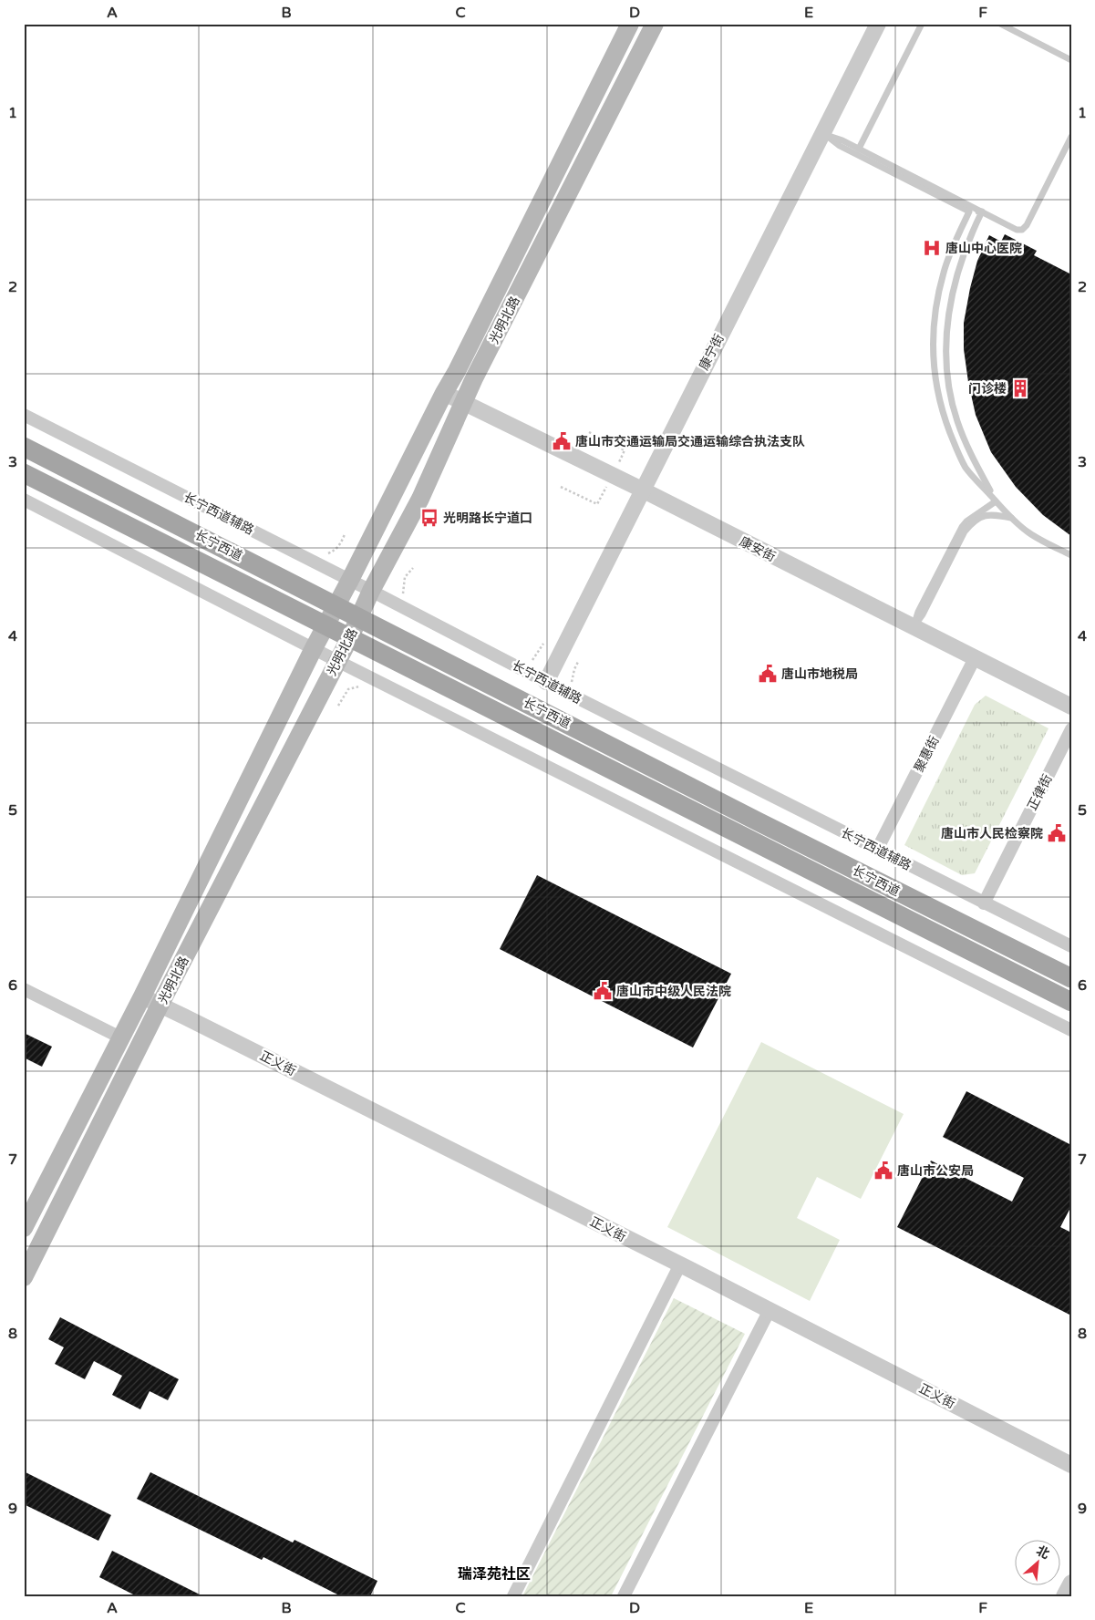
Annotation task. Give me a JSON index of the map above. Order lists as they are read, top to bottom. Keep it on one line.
{"streets":{"main road":["光明北路","长宁西道"],"street":["康宁街","长宁西道辅路","康安街","聚惠街","正律街","正义街"]},"crossings":[["光明北路","长宁西道辅路"],["光明北路","长宁西道"],["光明北路","康安街"],["光明北路","正义街"],["康宁街","长宁西道辅路"],["康宁街","康安街"],["长宁西道辅路","聚惠街"],["长宁西道辅路","正律街"],["康安街","聚惠街"]],"districts":["瑞泽苑社区"],"places":{"hospital":["唐山中心医院"],"building":["门诊楼"],"public building":["唐山市交通运输局交通运输综合执法支队","唐山市地税局","唐山市人民检察院","唐山市中级人民法院","唐山市公安局"],"bus stop":["光明路长宁道口"]},"north":"top right","grid":{"columns":["A","B","C","D","E","F"],"rows":["1","2","3","4","5","6","7","8","9"]}}
